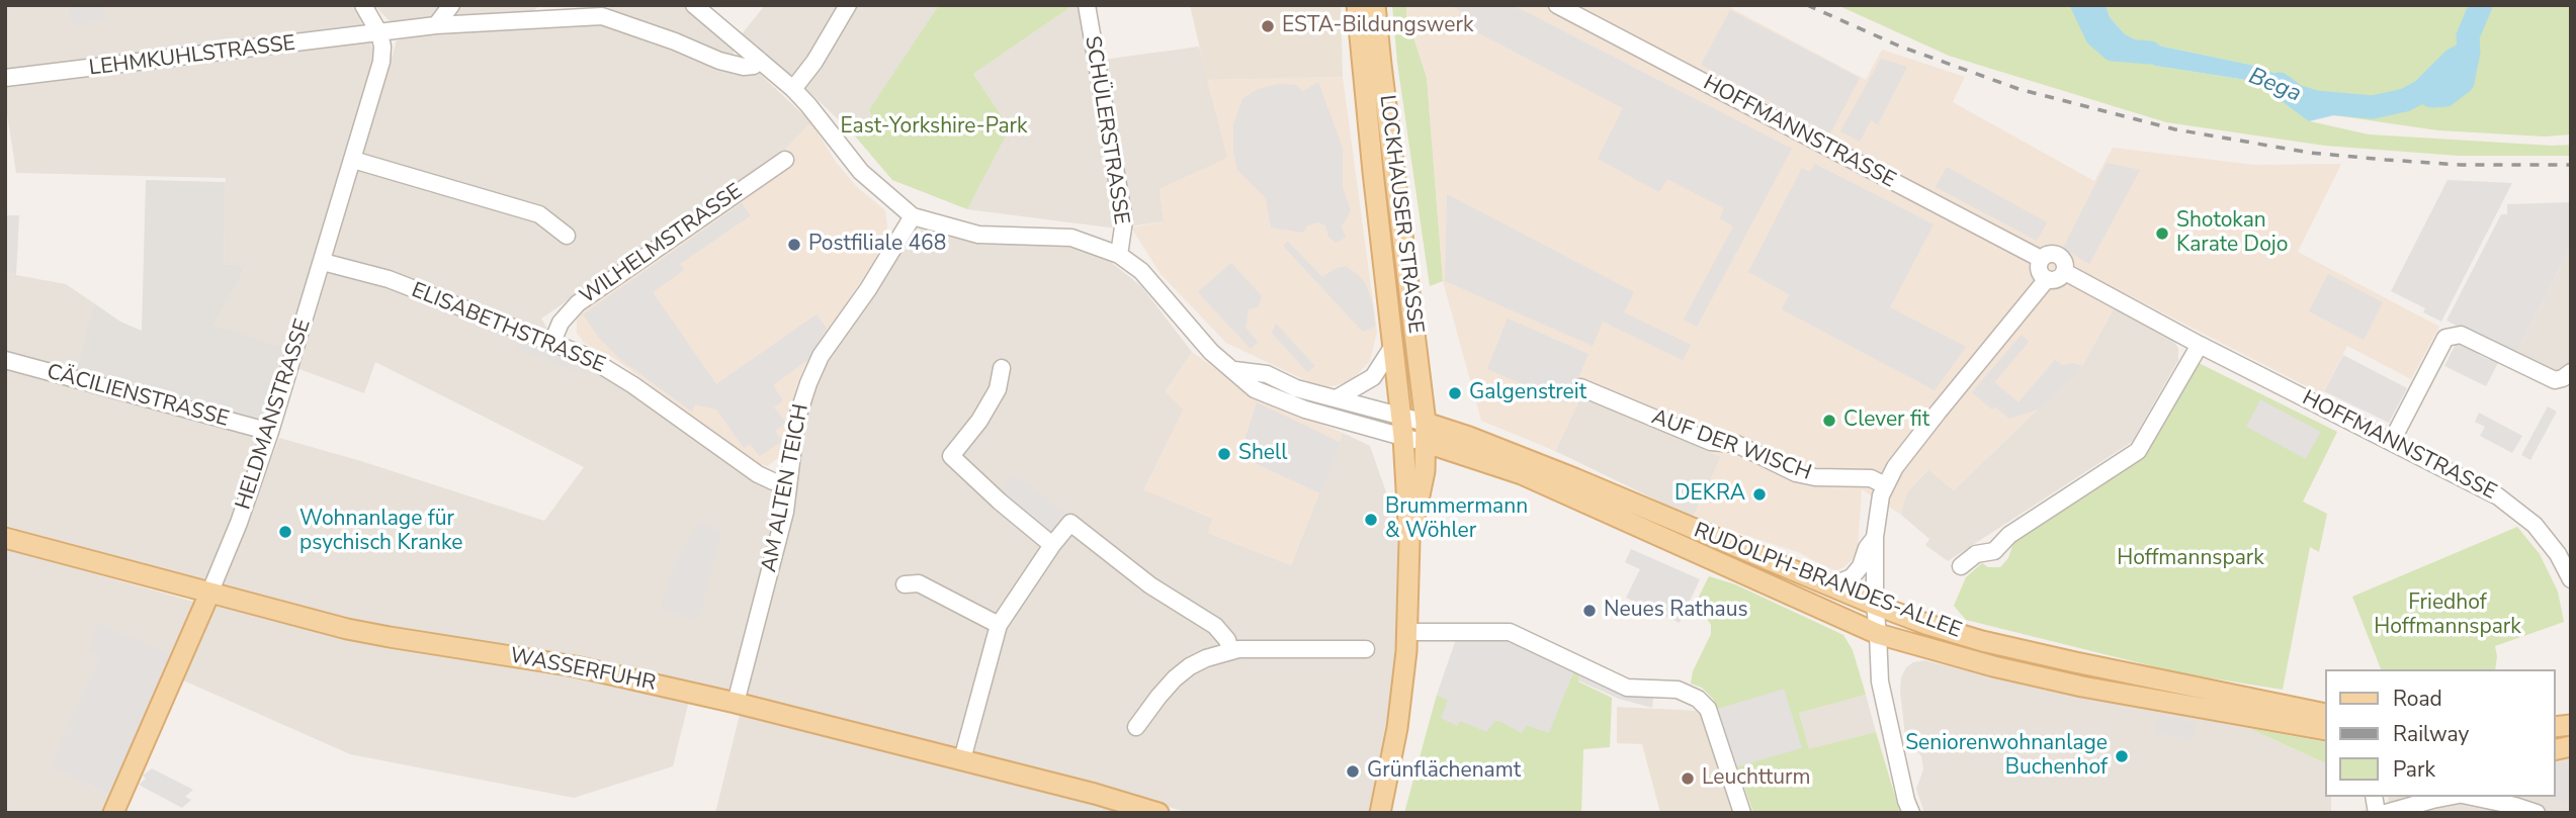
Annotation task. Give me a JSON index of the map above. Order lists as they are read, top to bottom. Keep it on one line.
{"streets":{"main road":["LOCKHAUSER STRASSE","HELDMANSTRASSE","RUDOLPH-BRANDES-ALLEE","WASSERFUHR"],"street":["LEHMKUHLSTRASSE","SCHÜLERSTRASSE","HOFFMANNSTRASSE","WILHELMSTRASSE","ELISABETHSTRASSE","CÄCILIENSTRASSE","AUF DER WISCH","AM ALTEN TEICH"]},"crossings":[["LEHMKUHLSTRASSE","HELDMANSTRASSE"],["LOCKHAUSER STRASSE","RUDOLPH-BRANDES-ALLEE"],["WILHELMSTRASSE","ELISABETHSTRASSE"],["ELISABETHSTRASSE","HELDMANSTRASSE"],["ELISABETHSTRASSE","AM ALTEN TEICH"],["CÄCILIENSTRASSE","HELDMANSTRASSE"],["HELDMANSTRASSE","WASSERFUHR"],["AM ALTEN TEICH","WASSERFUHR"]],"water":["Bega"],"parks":["East-Yorkshire-Park","Hoffmannspark","Friedhof Hoffmannspark"],"places":["ESTA-Bildungswerk","Shotokan Karate Dojo","Postfiliale 468","Galgenstreit","Clever fit","Shell","DEKRA","Brummermann & Wöhler","Wohnanlage für psychisch Kranke","Neues Rathaus","Seniorenwohnanlage Buchenhof","Grünflächenamt","Leuchtturm"],"legend":["Road","Railway","Park"]}
